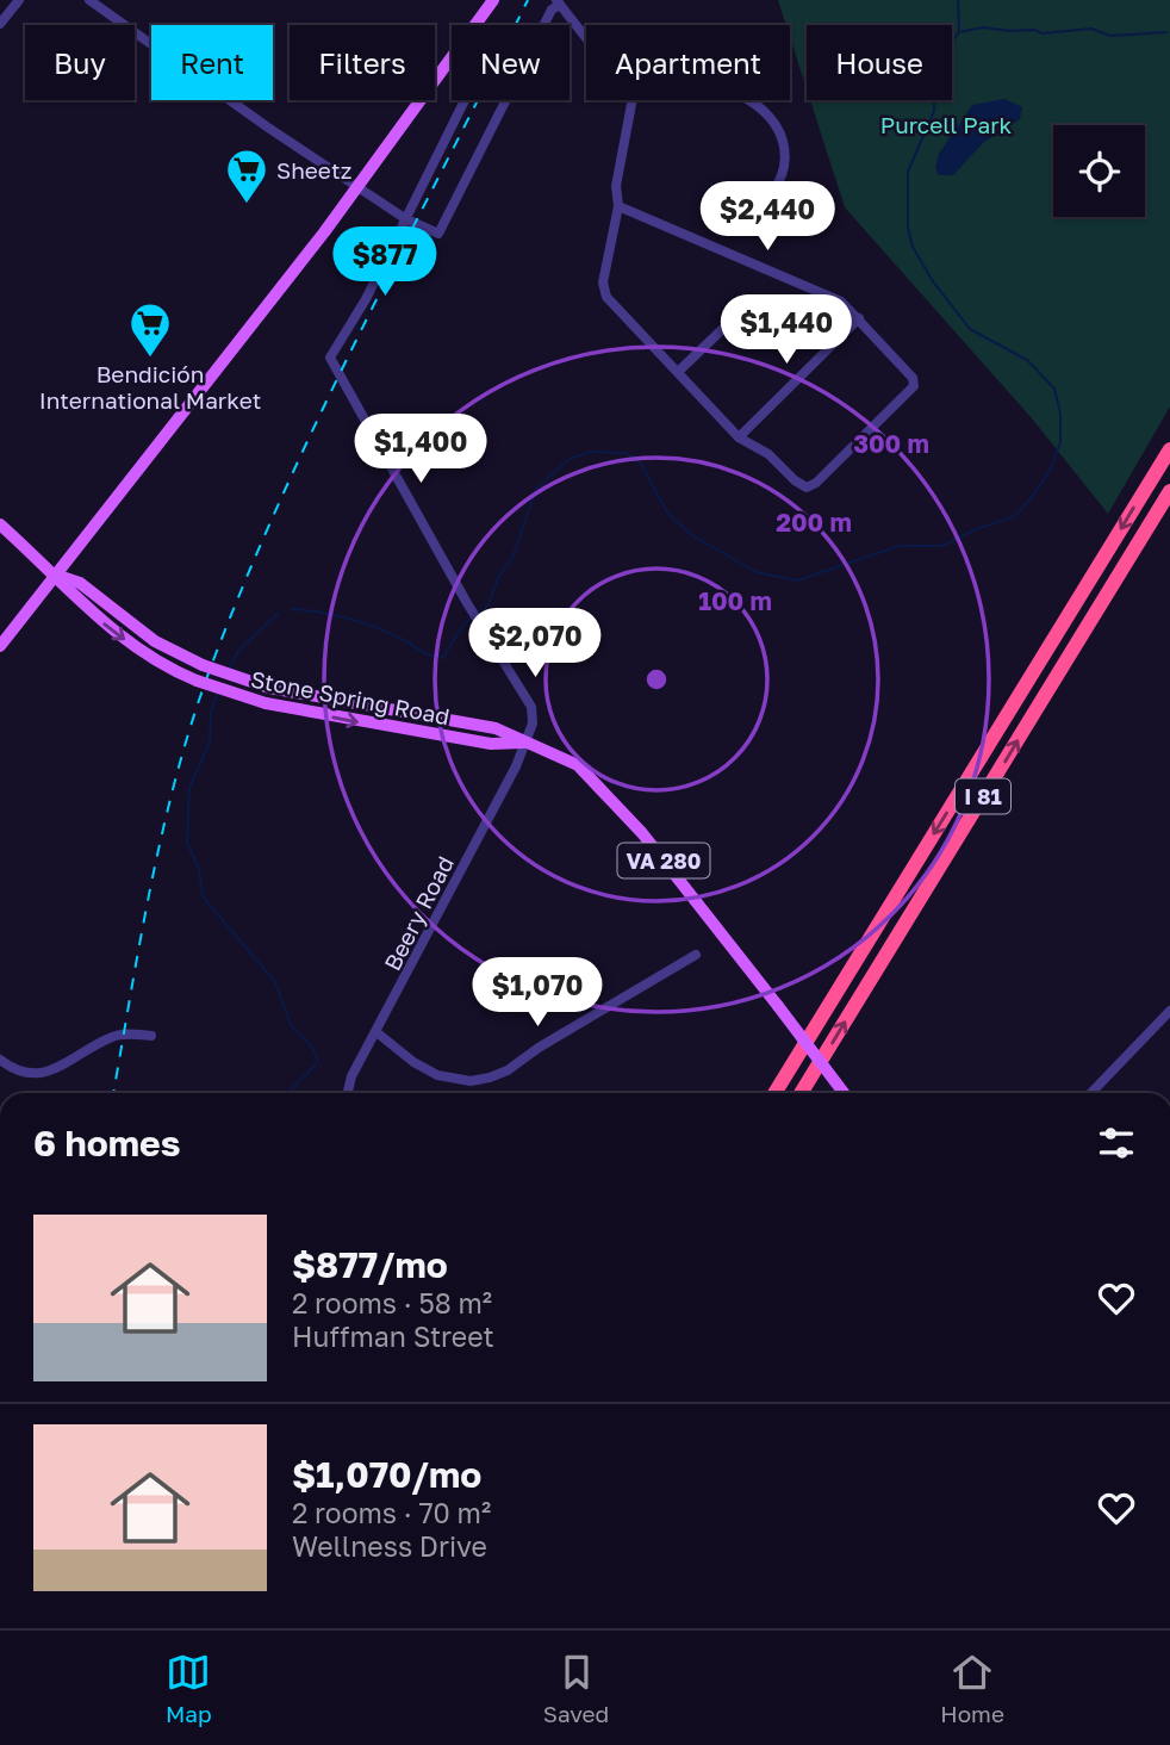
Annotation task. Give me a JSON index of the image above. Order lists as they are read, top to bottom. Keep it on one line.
{"streets":{"highway":["I 81"],"main road":["Stone Spring Road","VA 280"],"street":["Beery Road"]},"crossings":[["Stone Spring Road","Beery Road"]],"parks":["Purcell Park"],"places":{"supermarket":["Sheetz","Bendición International Market"]},"page":{"chip":["Buy","Rent","Filters","New","Apartment","House"],"price":["$2,440","$877","$1,440","$1,400","$2,070","$1,070"],"heading":"6 homes","list":[{"name":"$877/mo","note":"2 rooms · 58 m² · Huffman Street"},{"name":"$1,070/mo","note":"2 rooms · 70 m² · Wellness Drive"}],"tabs":["Map","Saved","Home"]},"rings":["300 m","200 m","100 m"]}
